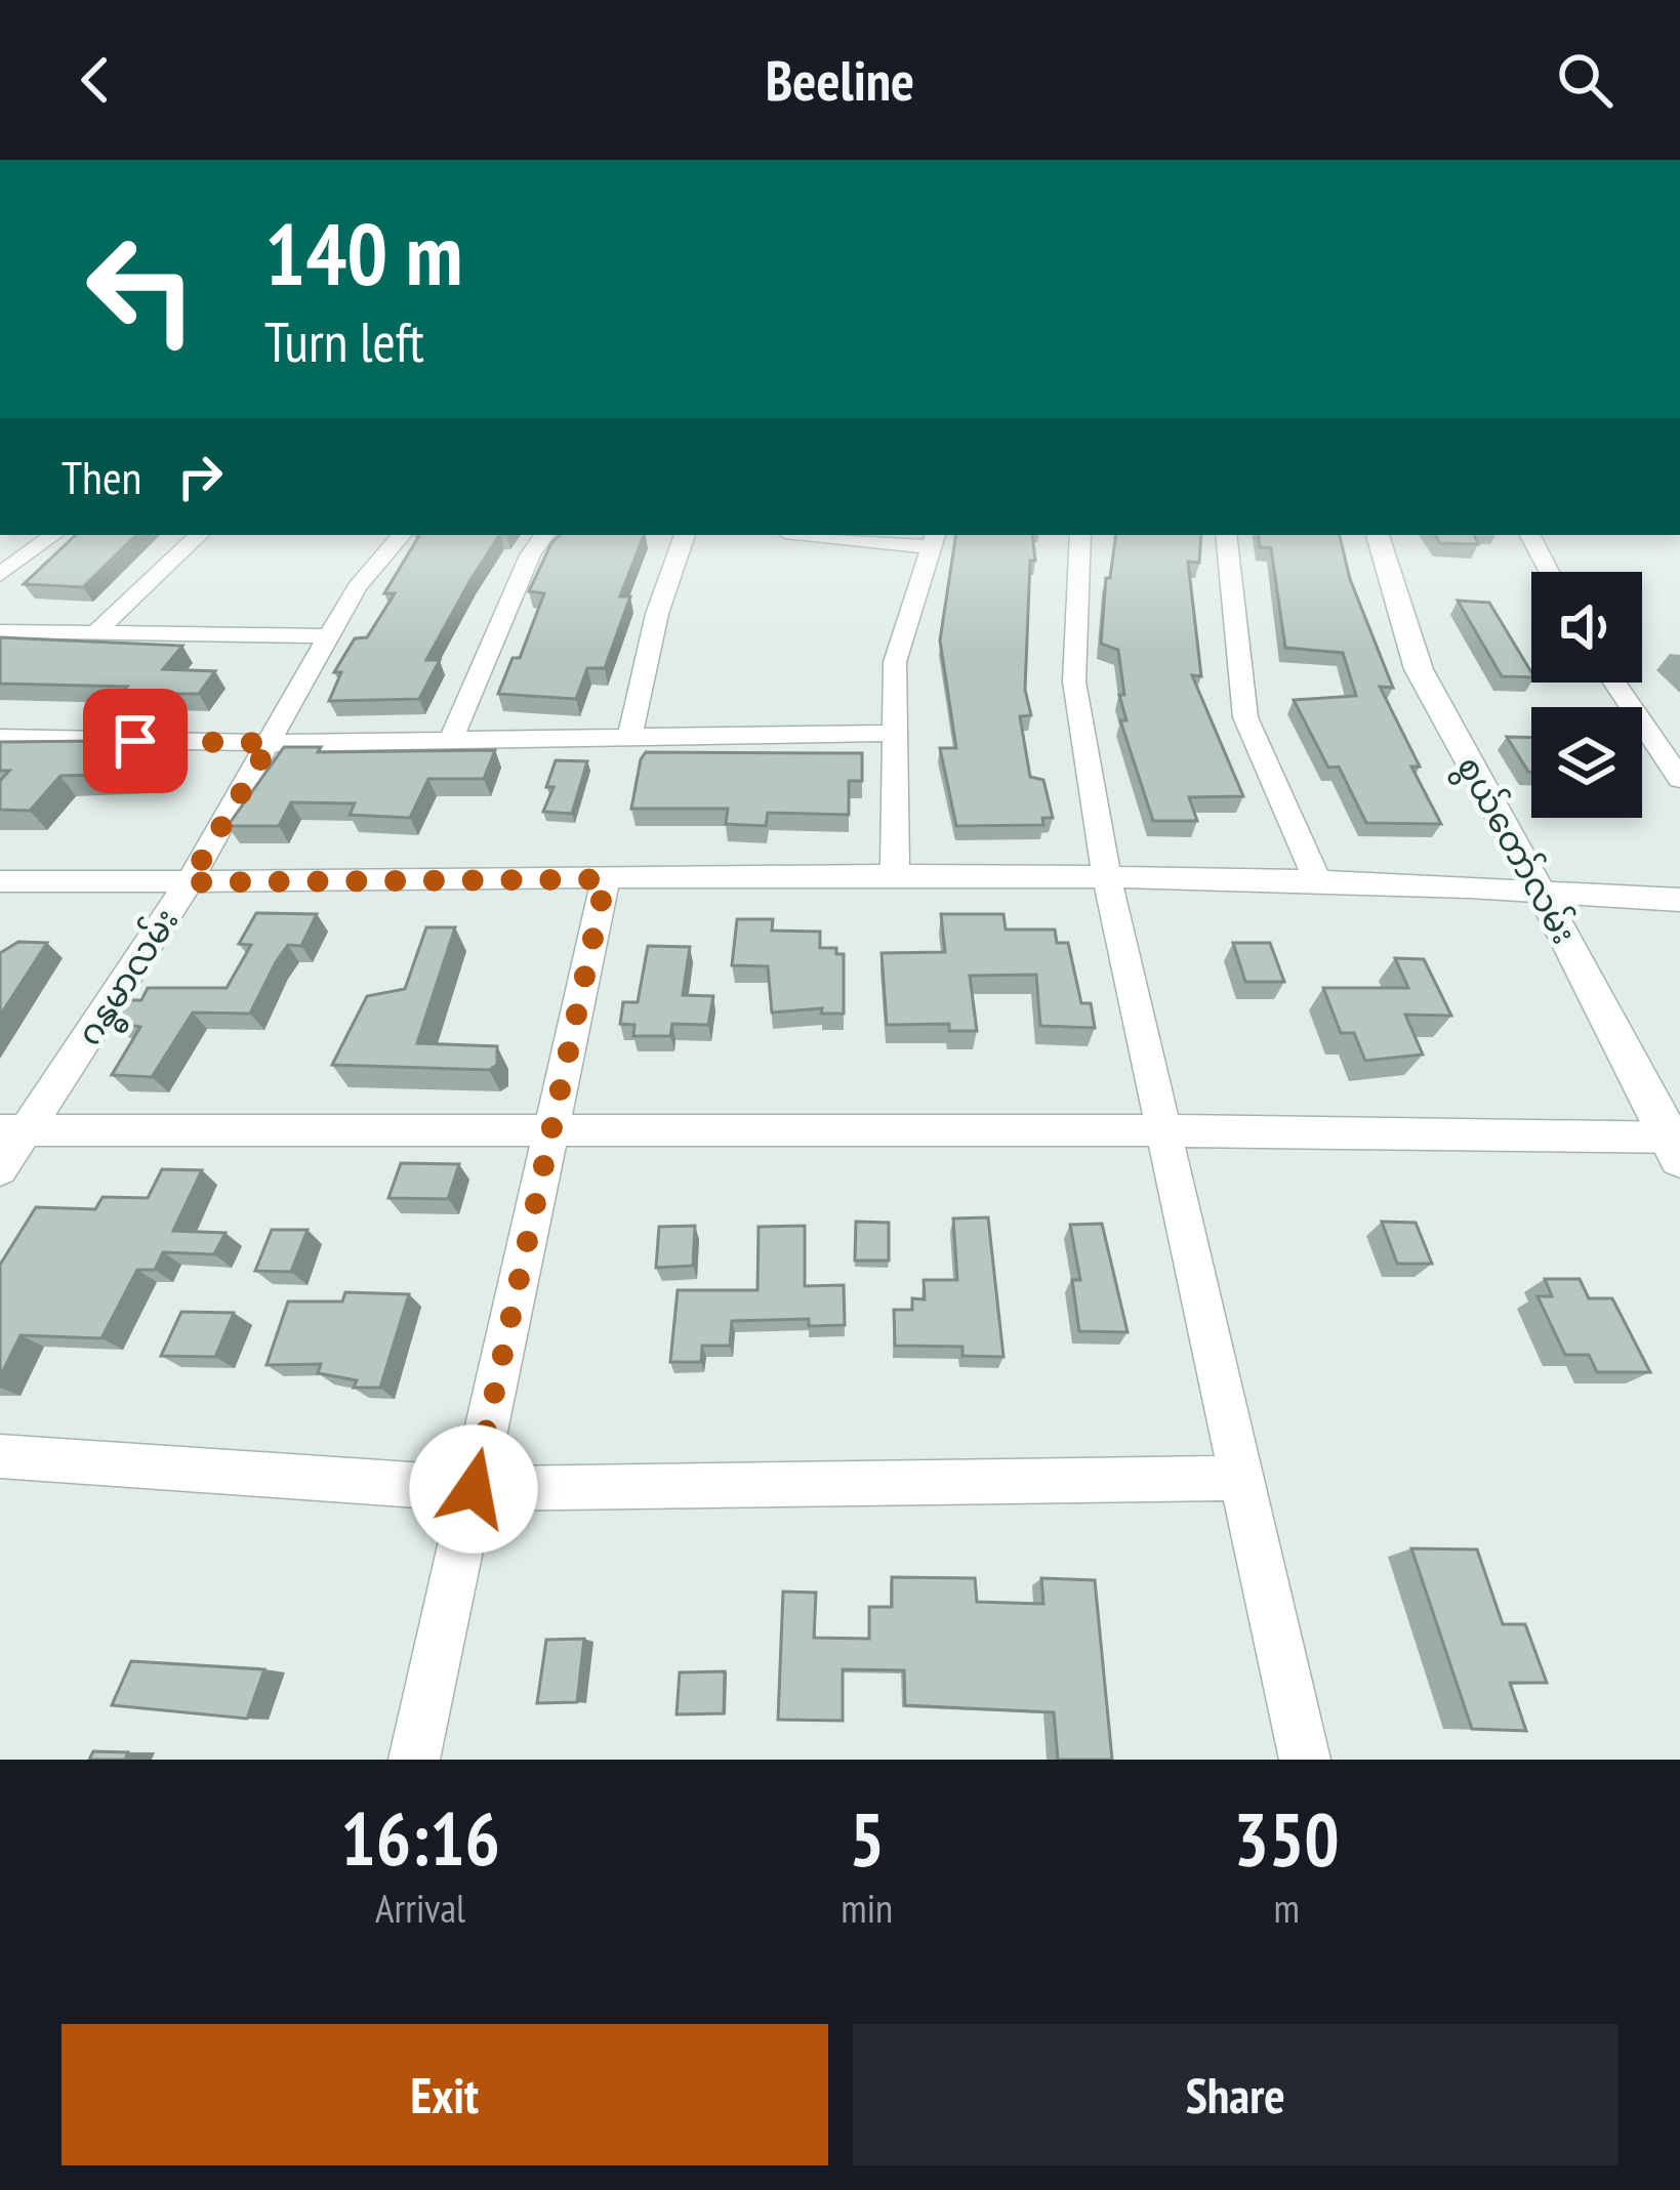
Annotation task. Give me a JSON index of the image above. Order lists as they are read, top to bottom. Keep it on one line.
{"streets":{"street":["စွယ်တော်လမ်း","ဂန္ဓမာလမ်း"]},"page":{"header":"Beeline","turn":["140 m","Turn left"],"then":"Then","eta":["16:16","Arrival","5","min","350","m"],"buttons":["Exit","Share"]}}
